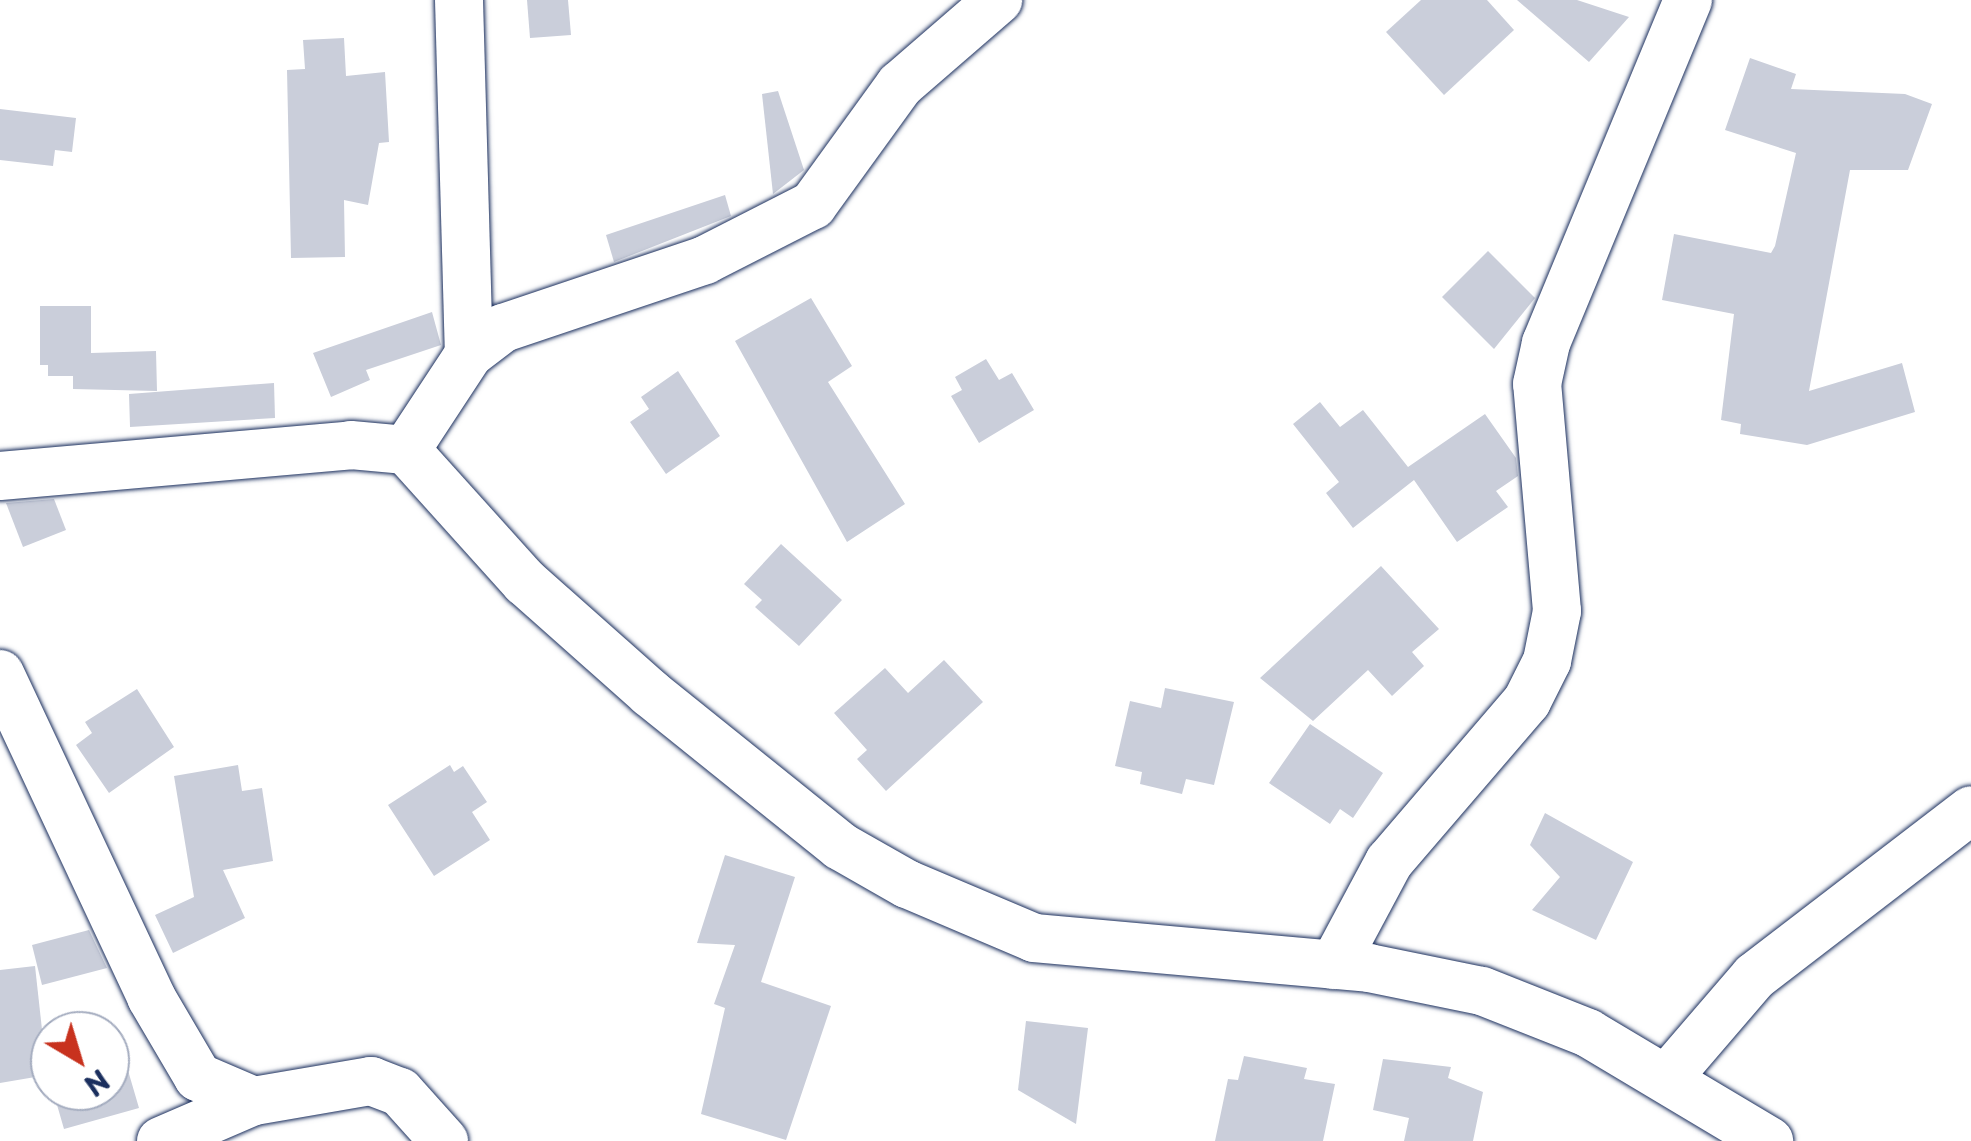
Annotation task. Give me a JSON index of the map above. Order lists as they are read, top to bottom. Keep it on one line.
{"north":"bottom right"}
